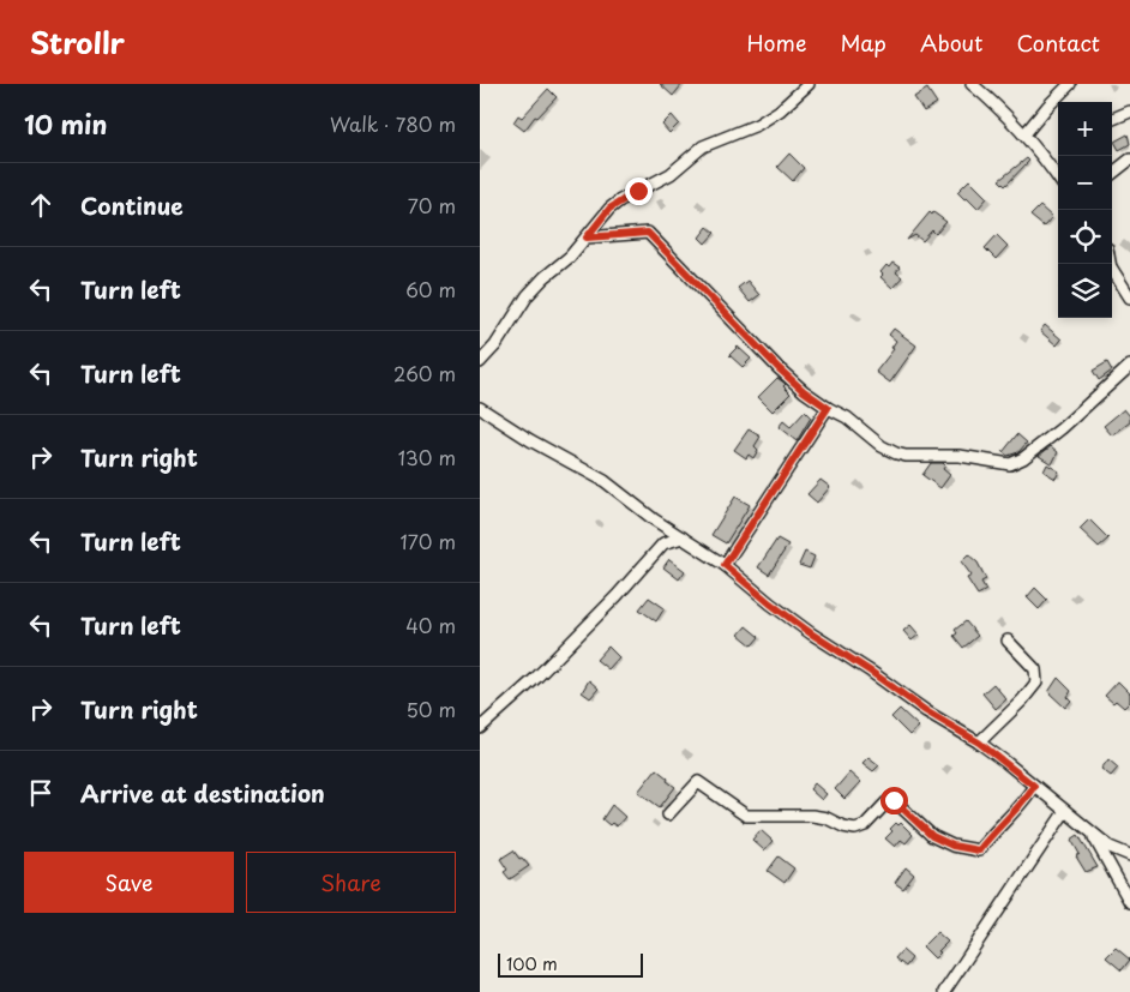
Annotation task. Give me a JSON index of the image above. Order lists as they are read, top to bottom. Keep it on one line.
{"scale_bar":"100 m","page":{"header":"Strollr","nav":["Home","Map","About","Contact"],"heading":["10 min","Walk · 780 m"],"map_buttons":["+","−"],"list":[["Continue","70 m"],["Turn left","60 m"],["Turn left","260 m"],["Turn right","130 m"],["Turn left","170 m"],["Turn left","40 m"],["Turn right","50 m"],"Arrive at destination"],"buttons":["Save","Share"],"scale":"100 m"}}
